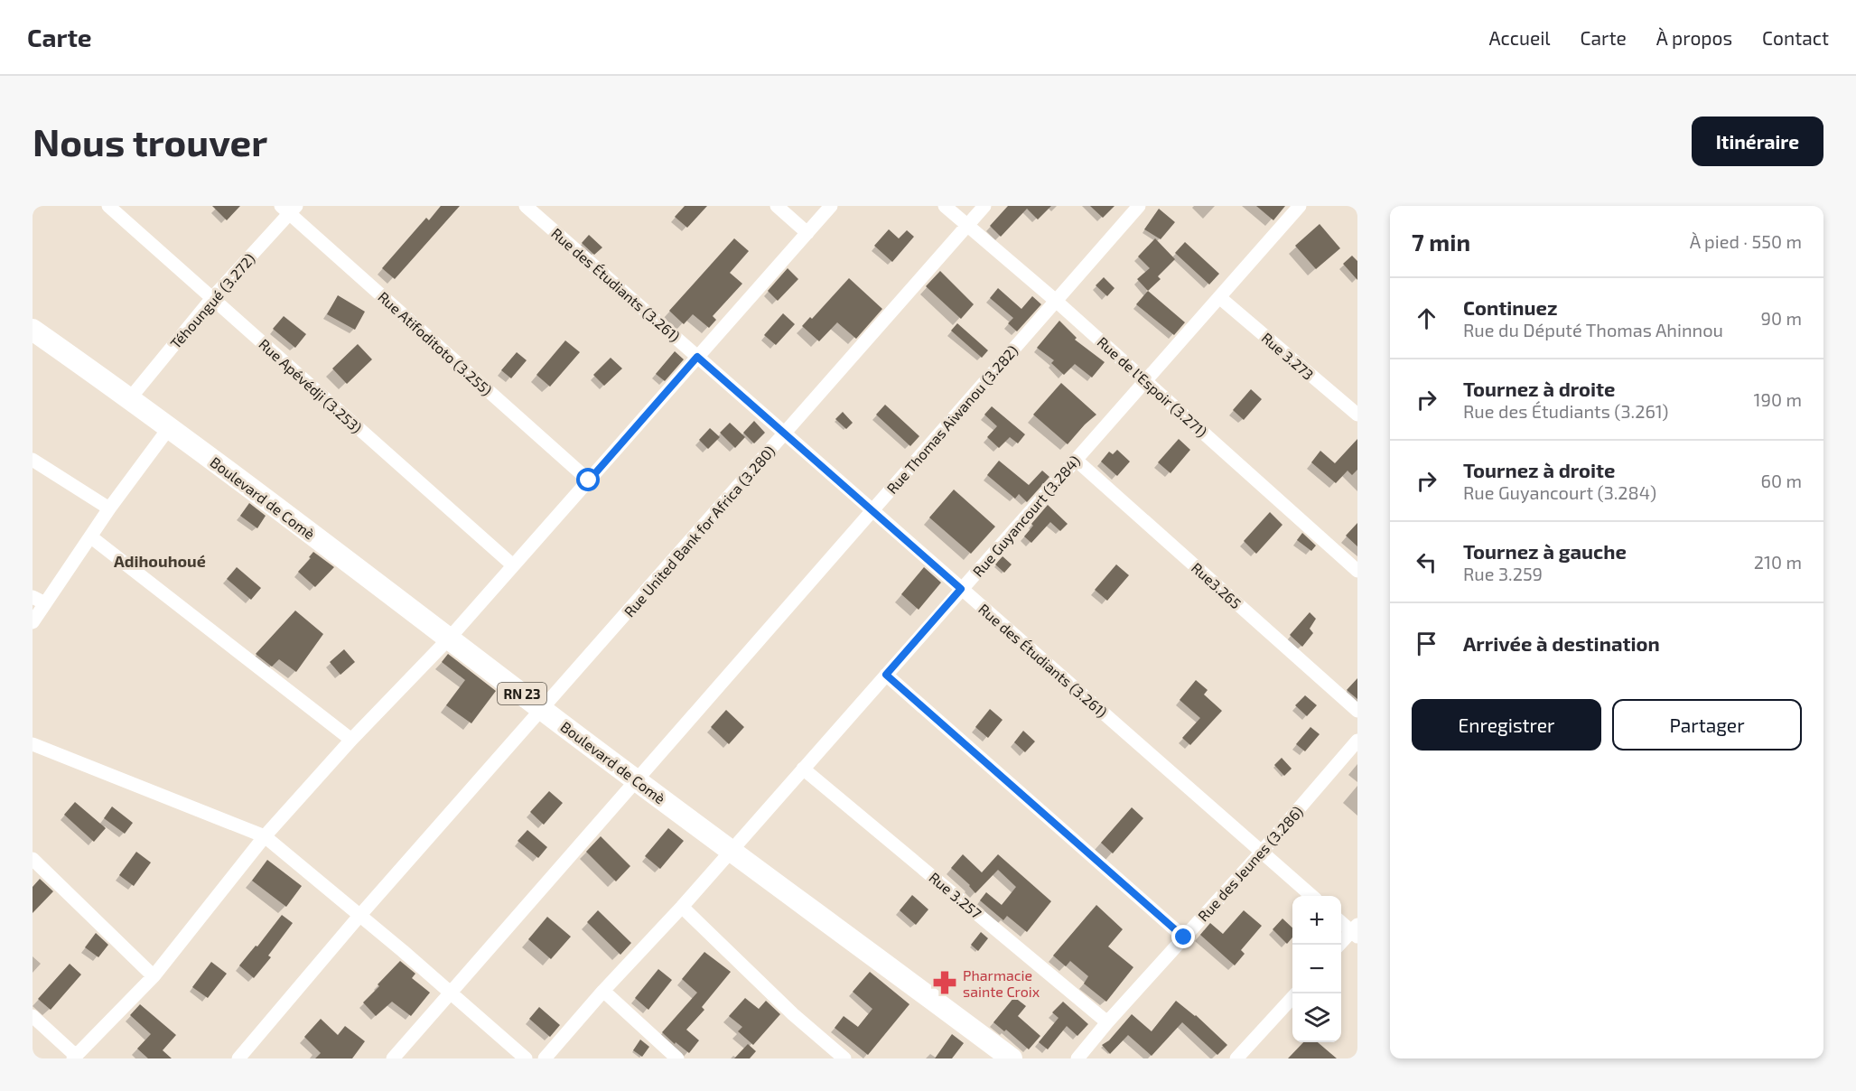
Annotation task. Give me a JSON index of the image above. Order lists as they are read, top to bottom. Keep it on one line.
{"streets":{"main road":["Boulevard de Comè","RN 23"],"street":["Rue des Étudiants (3.261)","Téhoungué (3.272)","Rue Atifoditoto (3.255)","Rue 3.273","Rue Apévédji (3.253)","Rue de l'Espoir (3.271)","Rue Thomas Aiwanou (3.282)","Rue Guyancourt (3.284)","Rue United Bank for Africa (3.280)","Rue3.265","Rue des Jeunes (3.286)","Rue 3.257"]},"crossings":[["Rue des Étudiants (3.261)","Rue Thomas Aiwanou (3.282)"],["Rue des Étudiants (3.261)","Rue Guyancourt (3.284)"],["Rue des Étudiants (3.261)","Rue United Bank for Africa (3.280)"],["Rue des Étudiants (3.261)","Rue des Jeunes (3.286)"],["Téhoungué (3.272)","Rue Atifoditoto (3.255)"],["Téhoungué (3.272)","Rue Apévédji (3.253)"],["Téhoungué (3.272)","Boulevard de Comè"],["Rue 3.273","Rue Guyancourt (3.284)"],["Rue de l'Espoir (3.271)","Rue Thomas Aiwanou (3.282)"],["Rue de l'Espoir (3.271)","Rue Guyancourt (3.284)"],["Rue de l'Espoir (3.271)","Rue United Bank for Africa (3.280)"],["Rue Thomas Aiwanou (3.282)","Boulevard de Comè"],["Boulevard de Comè","Rue Guyancourt (3.284)"],["Boulevard de Comè","Rue United Bank for Africa (3.280)"],["Rue Guyancourt (3.284)","Rue3.265"],["Rue Guyancourt (3.284)","Rue 3.257"],["Rue des Jeunes (3.286)","Rue 3.257"]],"districts":["Adihouhoué"],"places":{"pharmacy":["Pharmacie sainte Croix"]},"page":{"header":"Carte","nav":["Accueil","Carte","À propos","Contact"],"buttons":["Itinéraire",["Enregistrer","Partager"]],"title":"Nous trouver","heading":["7 min","À pied · 550 m"],"list":[["Continuez","Rue du Député Thomas Ahinnou","90 m"],["Tournez à droite","Rue des Étudiants (3.261)","190 m"],["Tournez à droite","Rue Guyancourt (3.284)","60 m"],["Tournez à gauche","Rue 3.259","210 m"],"Arrivée à destination"],"map_buttons":["+","−"]}}
